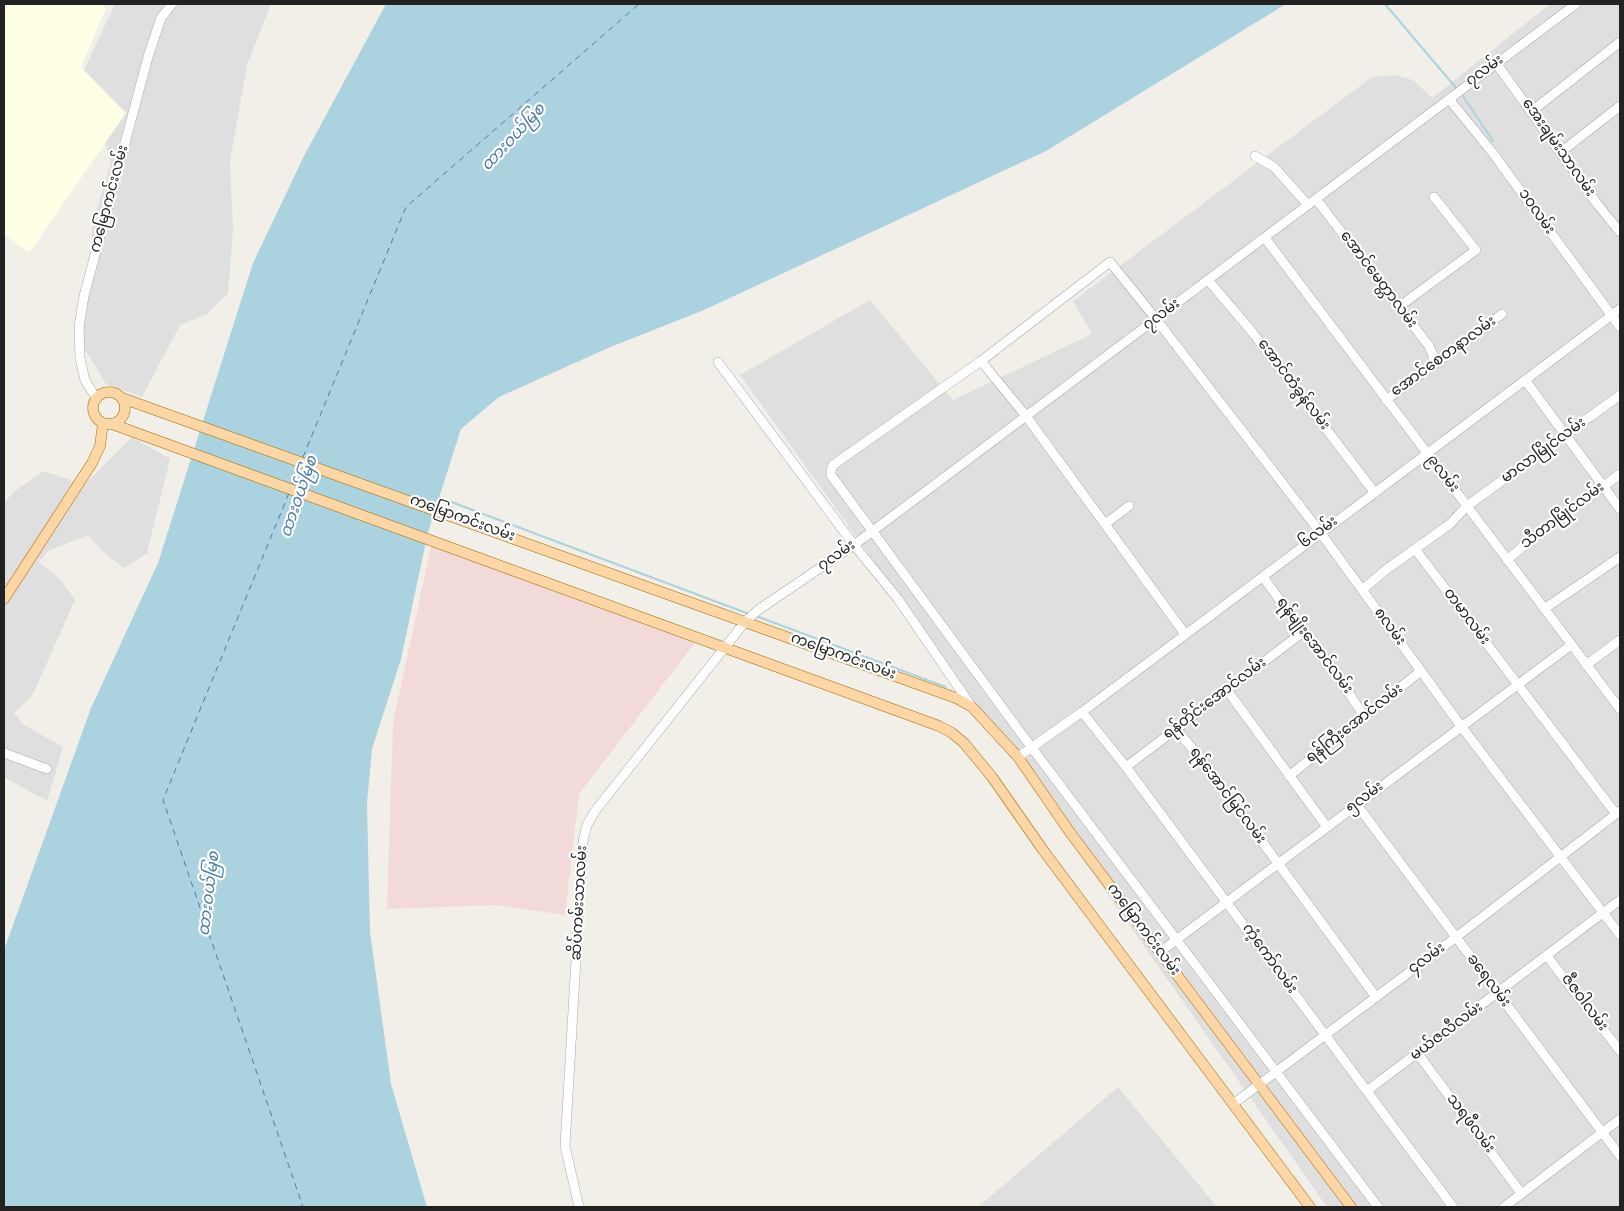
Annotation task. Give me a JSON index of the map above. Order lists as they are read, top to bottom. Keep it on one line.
{"streets":{"main road":["ကမြောကင်းလမ်း"],"street":["၇လမ်း","အေးချမ်းသာလမ်း","၁၀လမ်း","အောင်မေတ္တာလမ်း","အောင်စေတနာလမ်း","အောင်တံခွန်လမ်း","မာလာမြိုင်လမ်း","၉လမ်း","သီတာမြိုင်လမ်း","၆လမ်း","တမာလမ်း","၈လမ်း","ရန်မျိုးအောင်လမ်း","ရန်တိုင်းအောင်လမ်း","ရန်ကြီးအောင်လမ်း","ရန်အောင်မြင်လမ်း","၅လမ်း","ဆိပ်ကမ်းသာလမ်း","ကံ့ကော်လမ်း","၄လမ်း","ခရေလမ်း","ဇီဇဝါလမ်း","မယ်ဇလီလမ်း","သရဖီလမ်း"]},"crossings":[["၇လမ်း","အေးချမ်းသာလမ်း"],["၇လမ်း","ကမြောကင်းလမ်း"],["၇လမ်း","၁၀လမ်း"],["၇လမ်း","အောင်မေတ္တာလမ်း"],["၇လမ်း","အောင်တံခွန်လမ်း"],["၇လမ်း","၉လမ်း"],["၇လမ်း","၈လမ်း"],["၇လမ်း","ဆိပ်ကမ်းသာလမ်း"],["ကမြောကင်းလမ်း","၆လမ်း"],["ကမြောကင်းလမ်း","၅လမ်း"],["ကမြောကင်းလမ်း","ဆိပ်ကမ်းသာလမ်း"],["ကမြောကင်းလမ်း","၄လမ်း"],["၁၀လမ်း","၆လမ်း"],["အောင်မေတ္တာလမ်း","အောင်စေတနာလမ်း"],["အောင်စေတနာလမ်း","၉လမ်း"],["အောင်တံခွန်လမ်း","၆လမ်း"],["မာလာမြိုင်လမ်း","၉လမ်း"],["မာလာမြိုင်လမ်း","တမာလမ်း"],["မာလာမြိုင်လမ်း","၈လမ်း"],["၉လမ်း","သီတာမြိုင်လမ်း"],["၉လမ်း","၆လမ်း"],["၉လမ်း","၅လမ်း"],["၆လမ်း","၈လမ်း"],["၆လမ်း","ရန်မျိုးအောင်လမ်း"],["၆လမ်း","ကံ့ကော်လမ်း"],["တမာလမ်း","၅လမ်း"],["တမာလမ်း","၄လမ်း"],["၈လမ်း","ရန်ကြီးအောင်လမ်း"],["၈လမ်း","၅လမ်း"],["၈လမ်း","၄လမ်း"],["၈လမ်း","မယ်ဇလီလမ်း"],["ရန်မျိုးအောင်လမ်း","ရန်တိုင်းအောင်လမ်း"],["ရန်မျိုးအောင်လမ်း","ရန်ကြီးအောင်လမ်း"],["ရန်တိုင်းအောင်လမ်း","ရန်အောင်မြင်လမ်း"],["ရန်တိုင်းအောင်လမ်း","ကံ့ကော်လမ်း"],["ရန်အောင်မြင်လမ်း","၅လမ်း"],["ရန်အောင်မြင်လမ်း","၄လမ်း"],["၅လမ်း","ကံ့ကော်လမ်း"],["၅လမ်း","ခရေလမ်း"],["ကံ့ကော်လမ်း","၄လမ်း"],["ကံ့ကော်လမ်း","မယ်ဇလီလမ်း"],["၄လမ်း","ခရေလမ်း"],["ခရေလမ်း","မယ်ဇလီလမ်း"],["ဇီဇဝါလမ်း","မယ်ဇလီလမ်း"],["မယ်ဇလီလမ်း","သရဖီလမ်း"]],"water":["ထားဝယ်မြစ"]}
